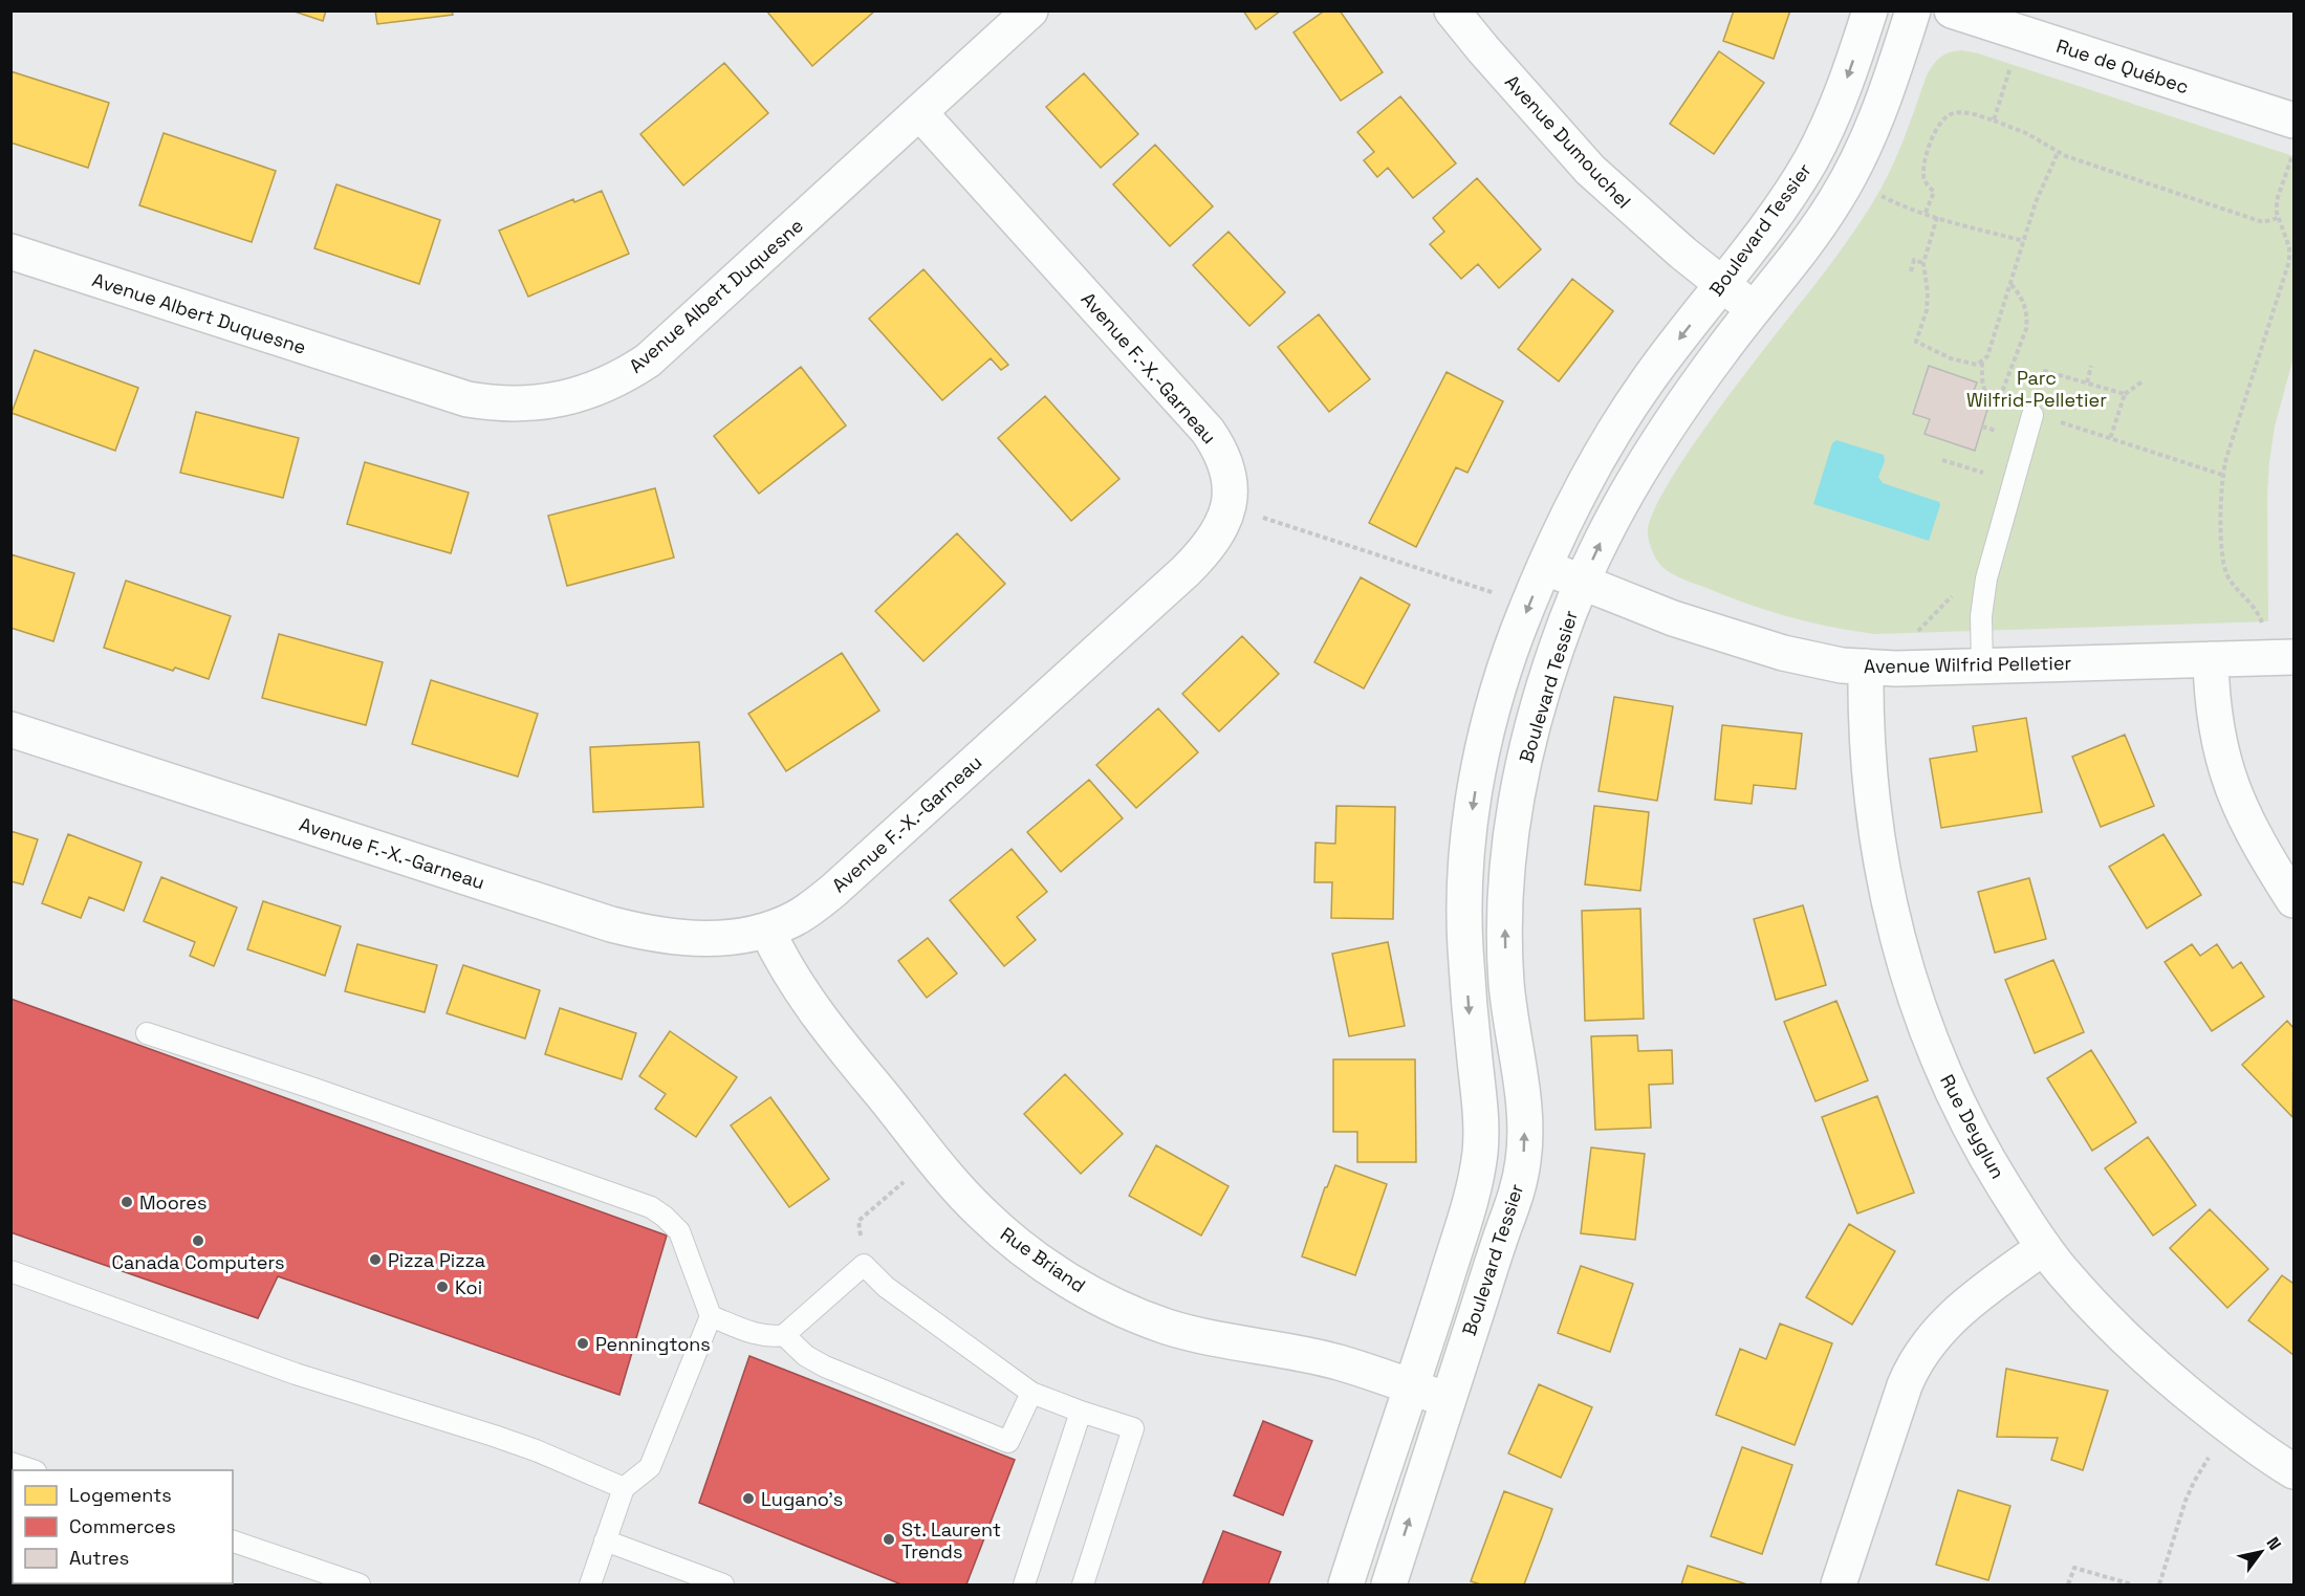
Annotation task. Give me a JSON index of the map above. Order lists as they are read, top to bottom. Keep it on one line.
{"streets":{"street":["Rue de Québec","Avenue Dumouchel","Boulevard Tessier","Avenue Albert Duquesne","Avenue F.-X.-Garneau","Avenue Wilfrid Pelletier","Rue Deyglun","Rue Briand"]},"crossings":[["Avenue Dumouchel","Boulevard Tessier"],["Boulevard Tessier","Avenue Wilfrid Pelletier"],["Boulevard Tessier","Rue Briand"],["Avenue Albert Duquesne","Avenue F.-X.-Garneau"],["Avenue F.-X.-Garneau","Rue Briand"],["Avenue Wilfrid Pelletier","Rue Deyglun"]],"parks":["Parc Wilfrid-Pelletier"],"places":["Moores","Canada Computers","Pizza Pizza","Koi","Penningtons","Lugano's","St. Laurent Trends"],"legend":["Logements","Commerces","Autres"],"north":"top right"}
